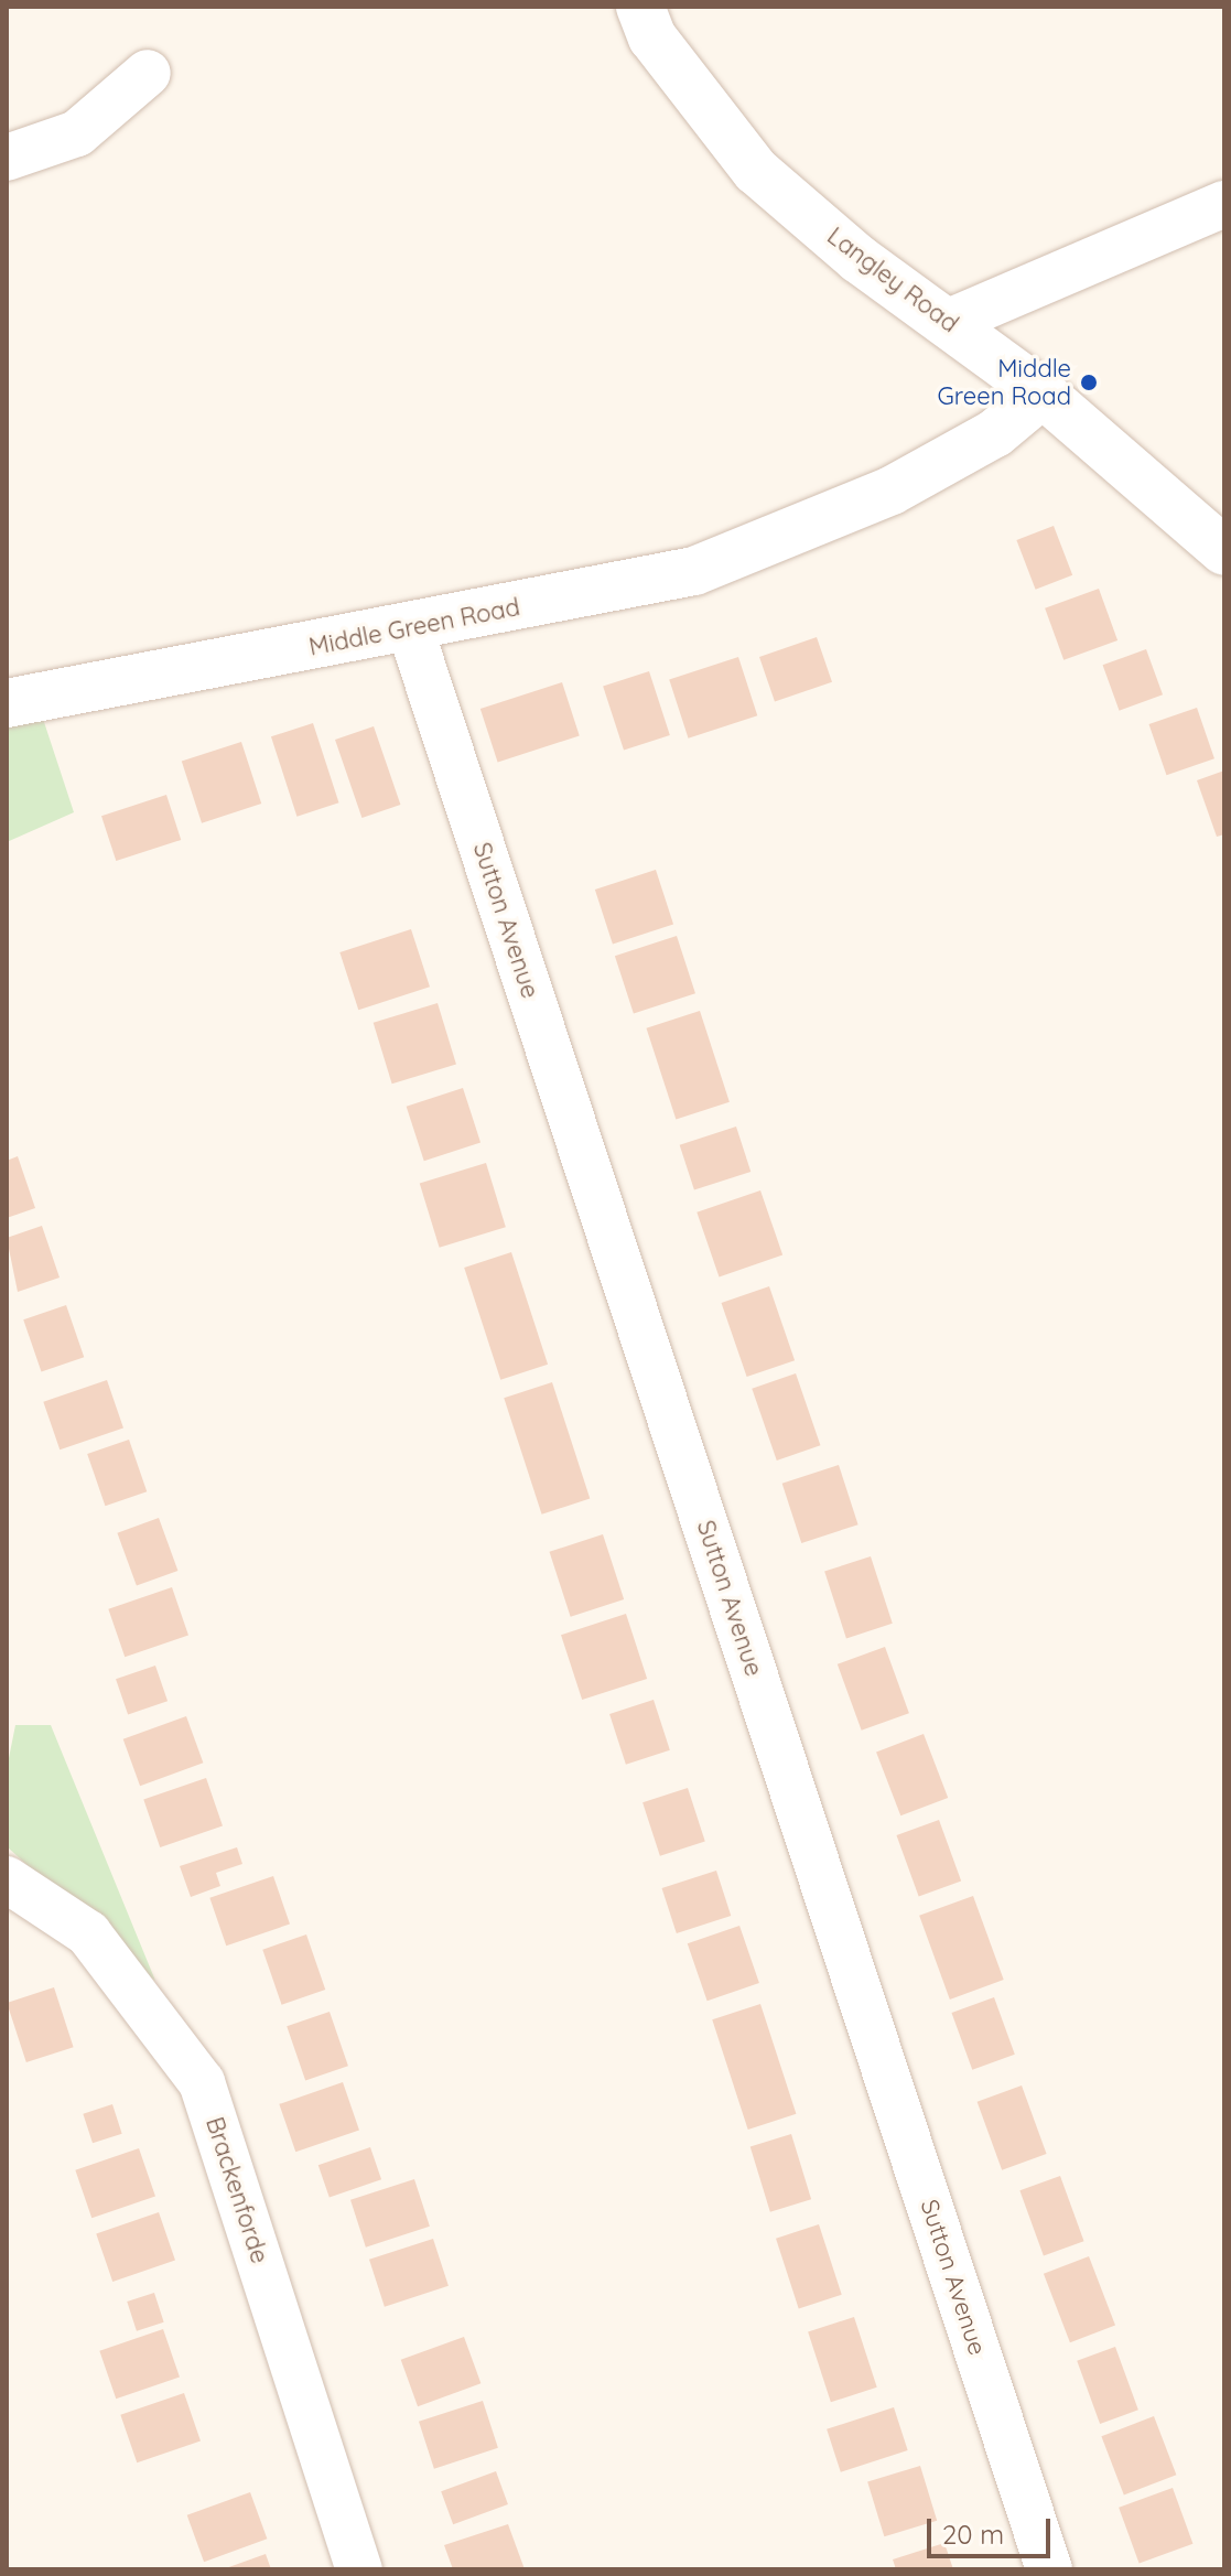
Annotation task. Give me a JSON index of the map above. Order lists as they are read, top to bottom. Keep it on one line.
{"streets":{"street":["Langley Road","Middle Green Road","Sutton Avenue","Brackenforde"]},"crossings":[["Langley Road","Middle Green Road"],["Middle Green Road","Sutton Avenue"]],"places":["Middle Green Road"],"scale_bar":"20 m"}
